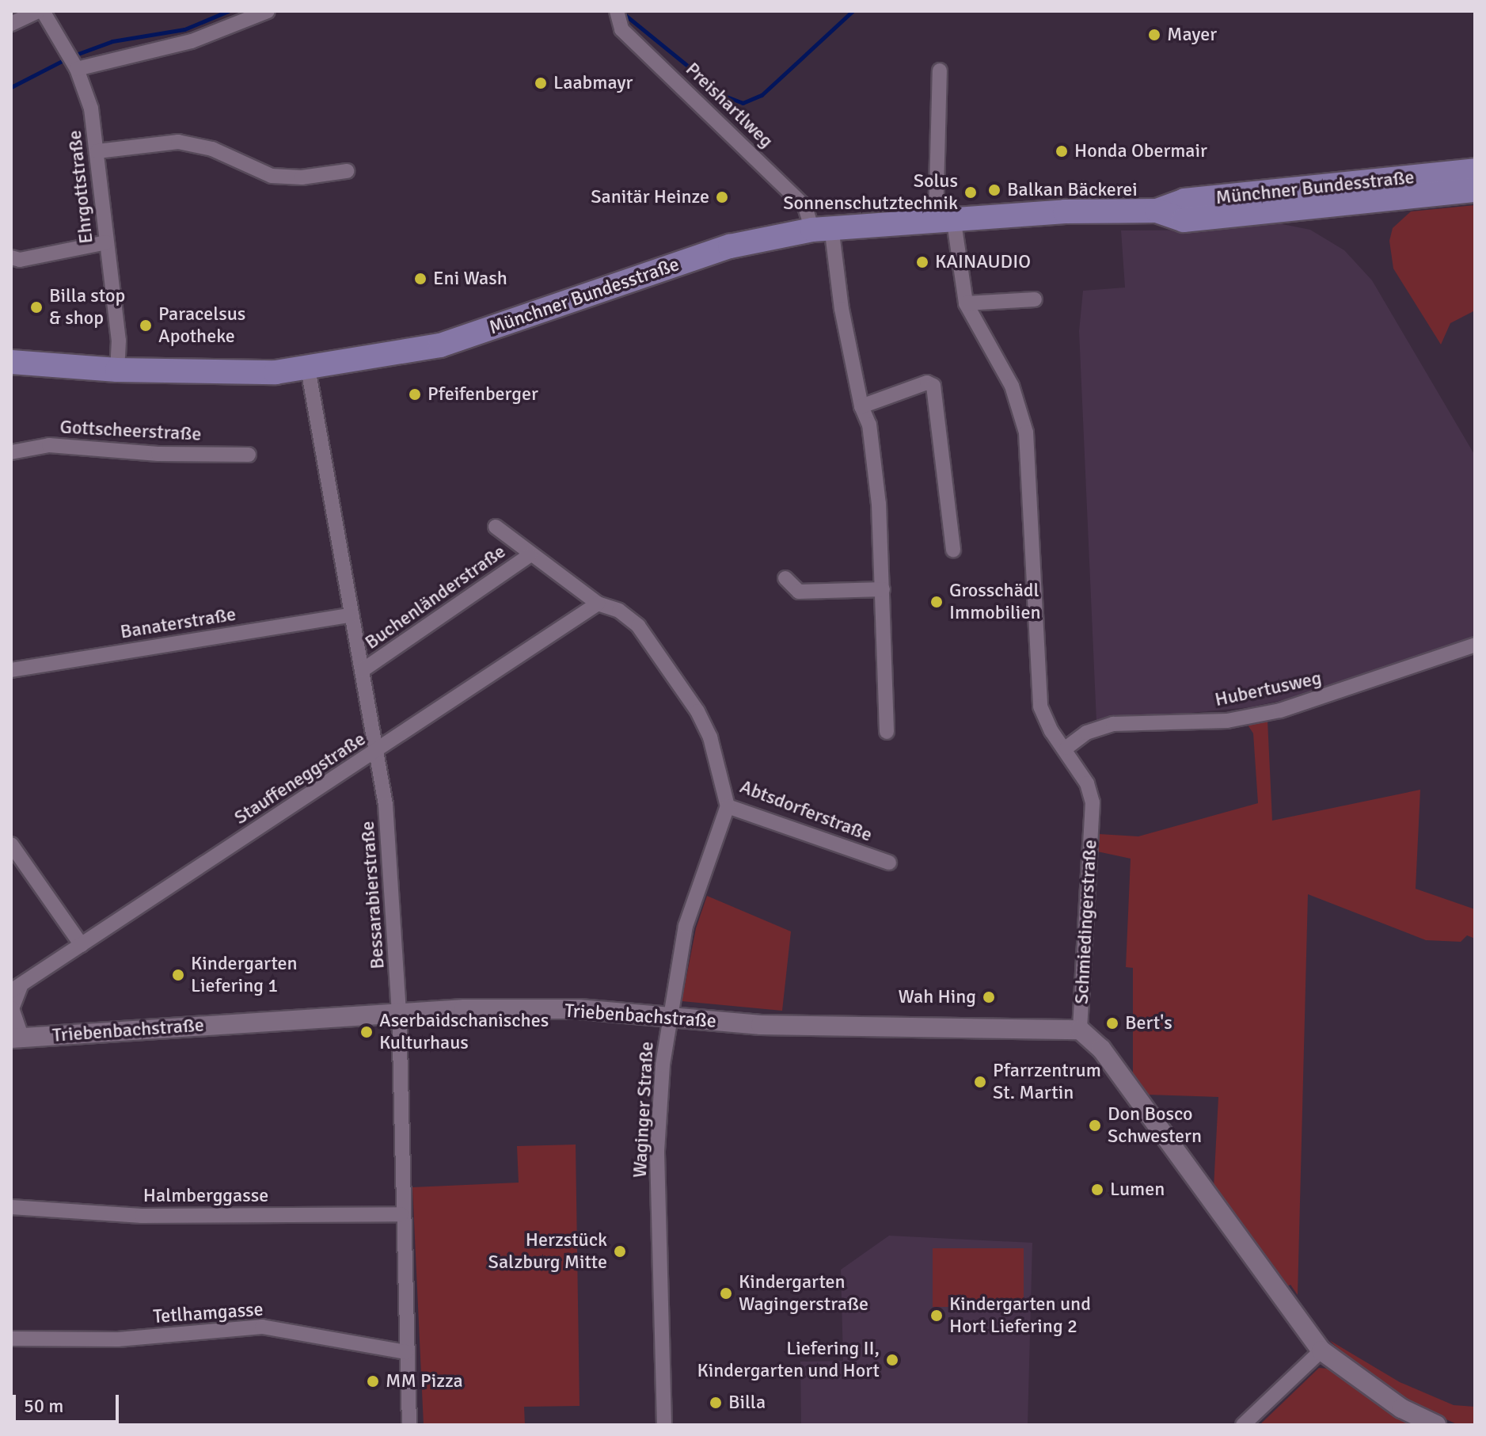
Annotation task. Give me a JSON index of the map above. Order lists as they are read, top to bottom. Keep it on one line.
{"streets":{"main road":["Münchner Bundesstraße"],"street":["Preishartlweg","Ehrgottstraße","Gottscheerstraße","Buchenländerstraße","Banaterstraße","Hubertusweg","Stauffeneggstraße","Abtsdorferstraße","Bessarabierstraße","Schmiedingerstraße","Triebenbachstraße","Waginger Straße","Halmberggasse","Tetlhamgasse"]},"crossings":[["Preishartlweg","Münchner Bundesstraße"],["Ehrgottstraße","Münchner Bundesstraße"],["Münchner Bundesstraße","Bessarabierstraße"],["Münchner Bundesstraße","Schmiedingerstraße"],["Buchenländerstraße","Stauffeneggstraße"],["Buchenländerstraße","Abtsdorferstraße"],["Buchenländerstraße","Bessarabierstraße"],["Banaterstraße","Bessarabierstraße"],["Hubertusweg","Schmiedingerstraße"],["Stauffeneggstraße","Abtsdorferstraße"],["Stauffeneggstraße","Bessarabierstraße"],["Stauffeneggstraße","Triebenbachstraße"],["Abtsdorferstraße","Waginger Straße"],["Bessarabierstraße","Triebenbachstraße"],["Bessarabierstraße","Halmberggasse"],["Bessarabierstraße","Tetlhamgasse"],["Schmiedingerstraße","Triebenbachstraße"],["Triebenbachstraße","Waginger Straße"]],"places":["Mayer","Laabmayr","Honda Obermair","Balkan Bäckerei","Solus Sonnenschutztechnik","Sanitär Heinze","KAINAUDIO","Eni Wash","Billa stop & shop","Paracelsus Apotheke","Pfeifenberger","Grosschädl Immobilien","Kindergarten Liefering 1","Wah Hing","Bert's","Aserbaidschanisches Kulturhaus","Pfarrzentrum St. Martin","Don Bosco Schwestern","Lumen","Herzstück Salzburg Mitte","Kindergarten Wagingerstraße","Kindergarten und Hort Liefering 2","Liefering II, Kindergarten und Hort","MM Pizza","Billa"],"scale_bar":"50 m"}
